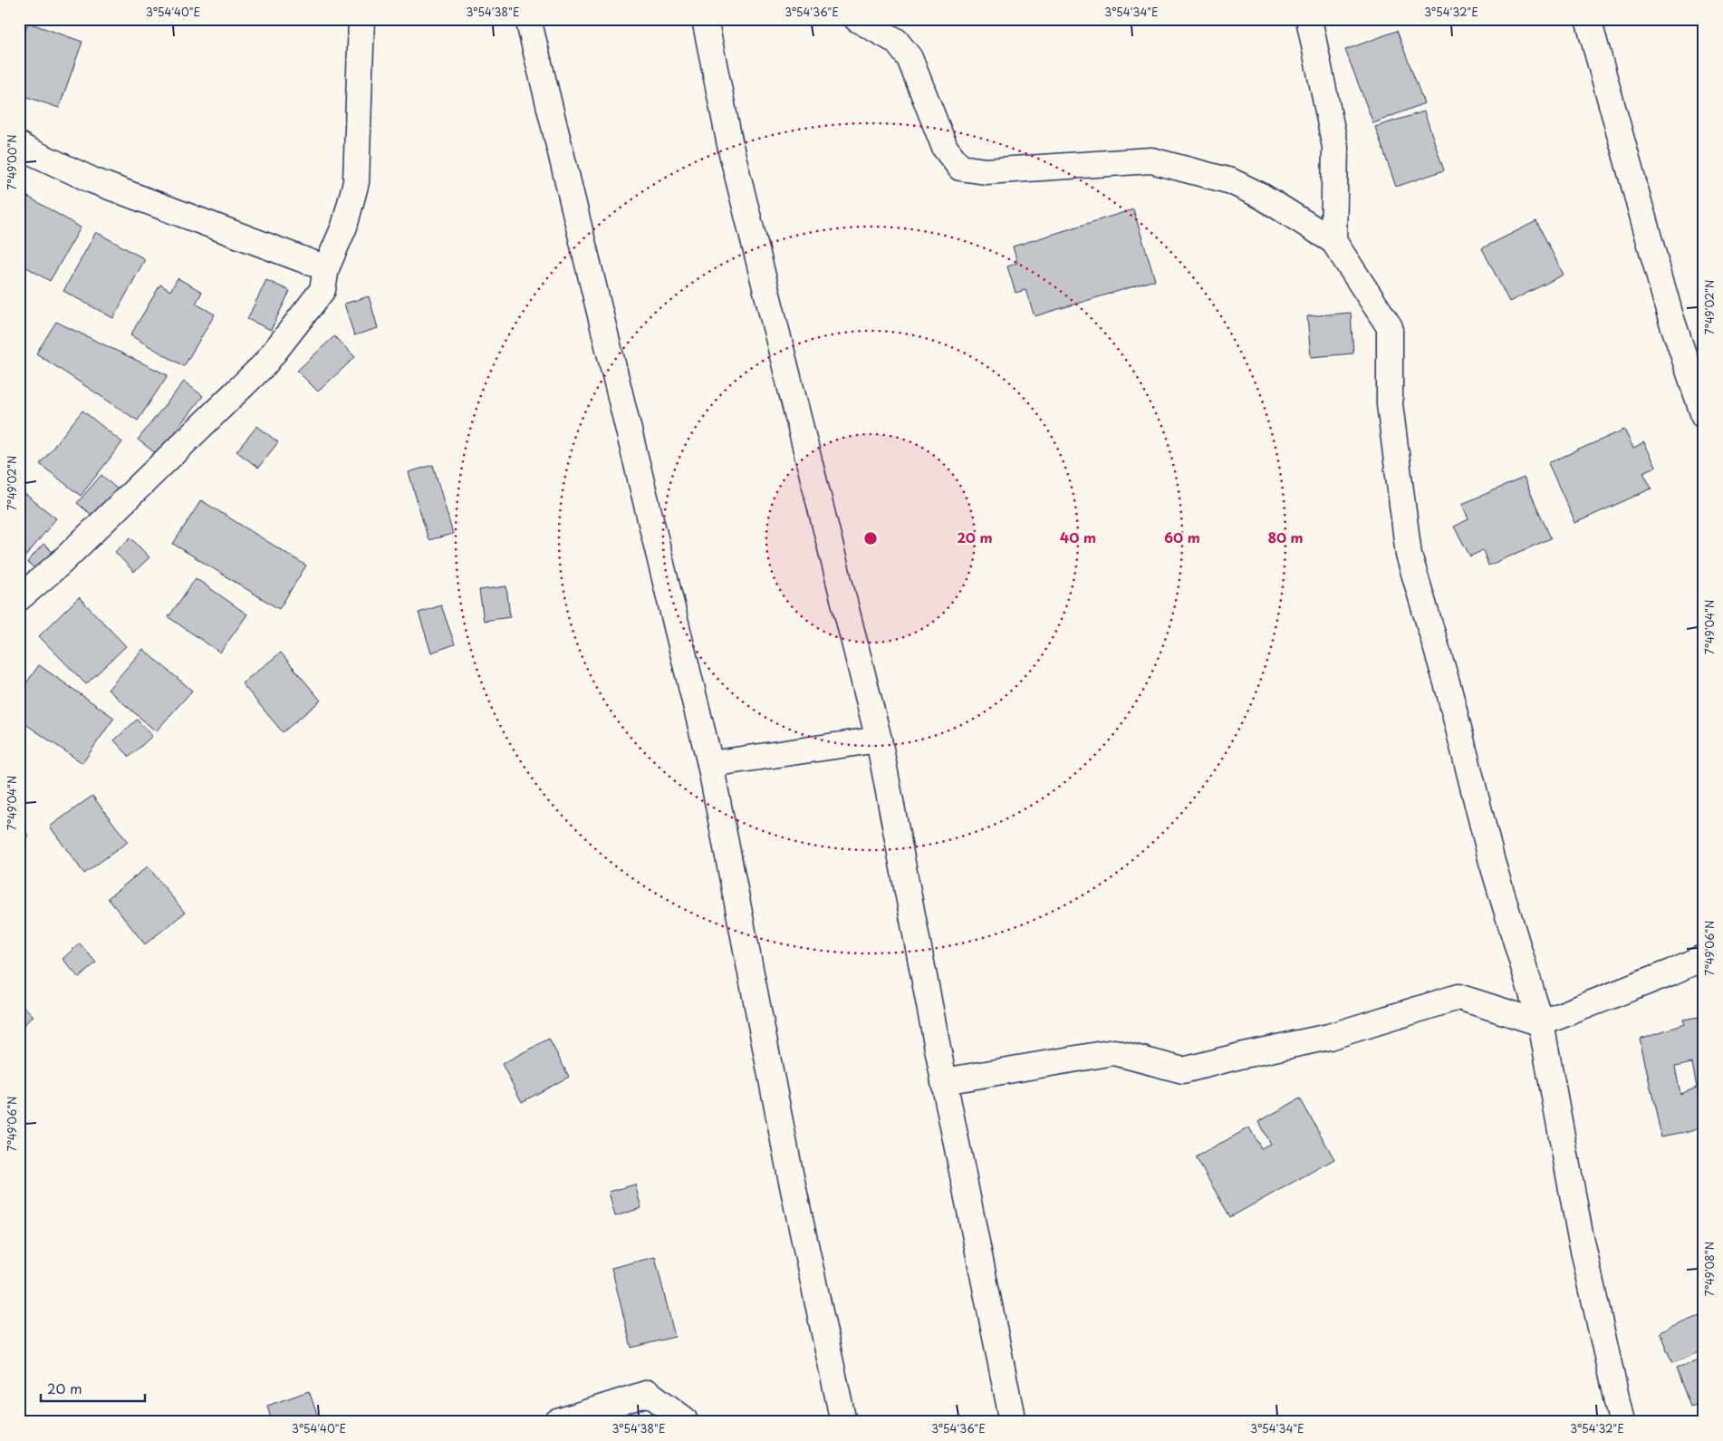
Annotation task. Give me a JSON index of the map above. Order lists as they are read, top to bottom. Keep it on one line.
{"scale_bar":"20 m","coordinates":["3°54'40\"E","3°54'38\"E","3°54'36\"E","3°54'34\"E","3°54'32\"E","7°49'00\"N","7°49'02\"N","7°49'04\"N","7°49'06\"N","7°49'08\"N"],"rings":["20 m","40 m","60 m","80 m"]}
